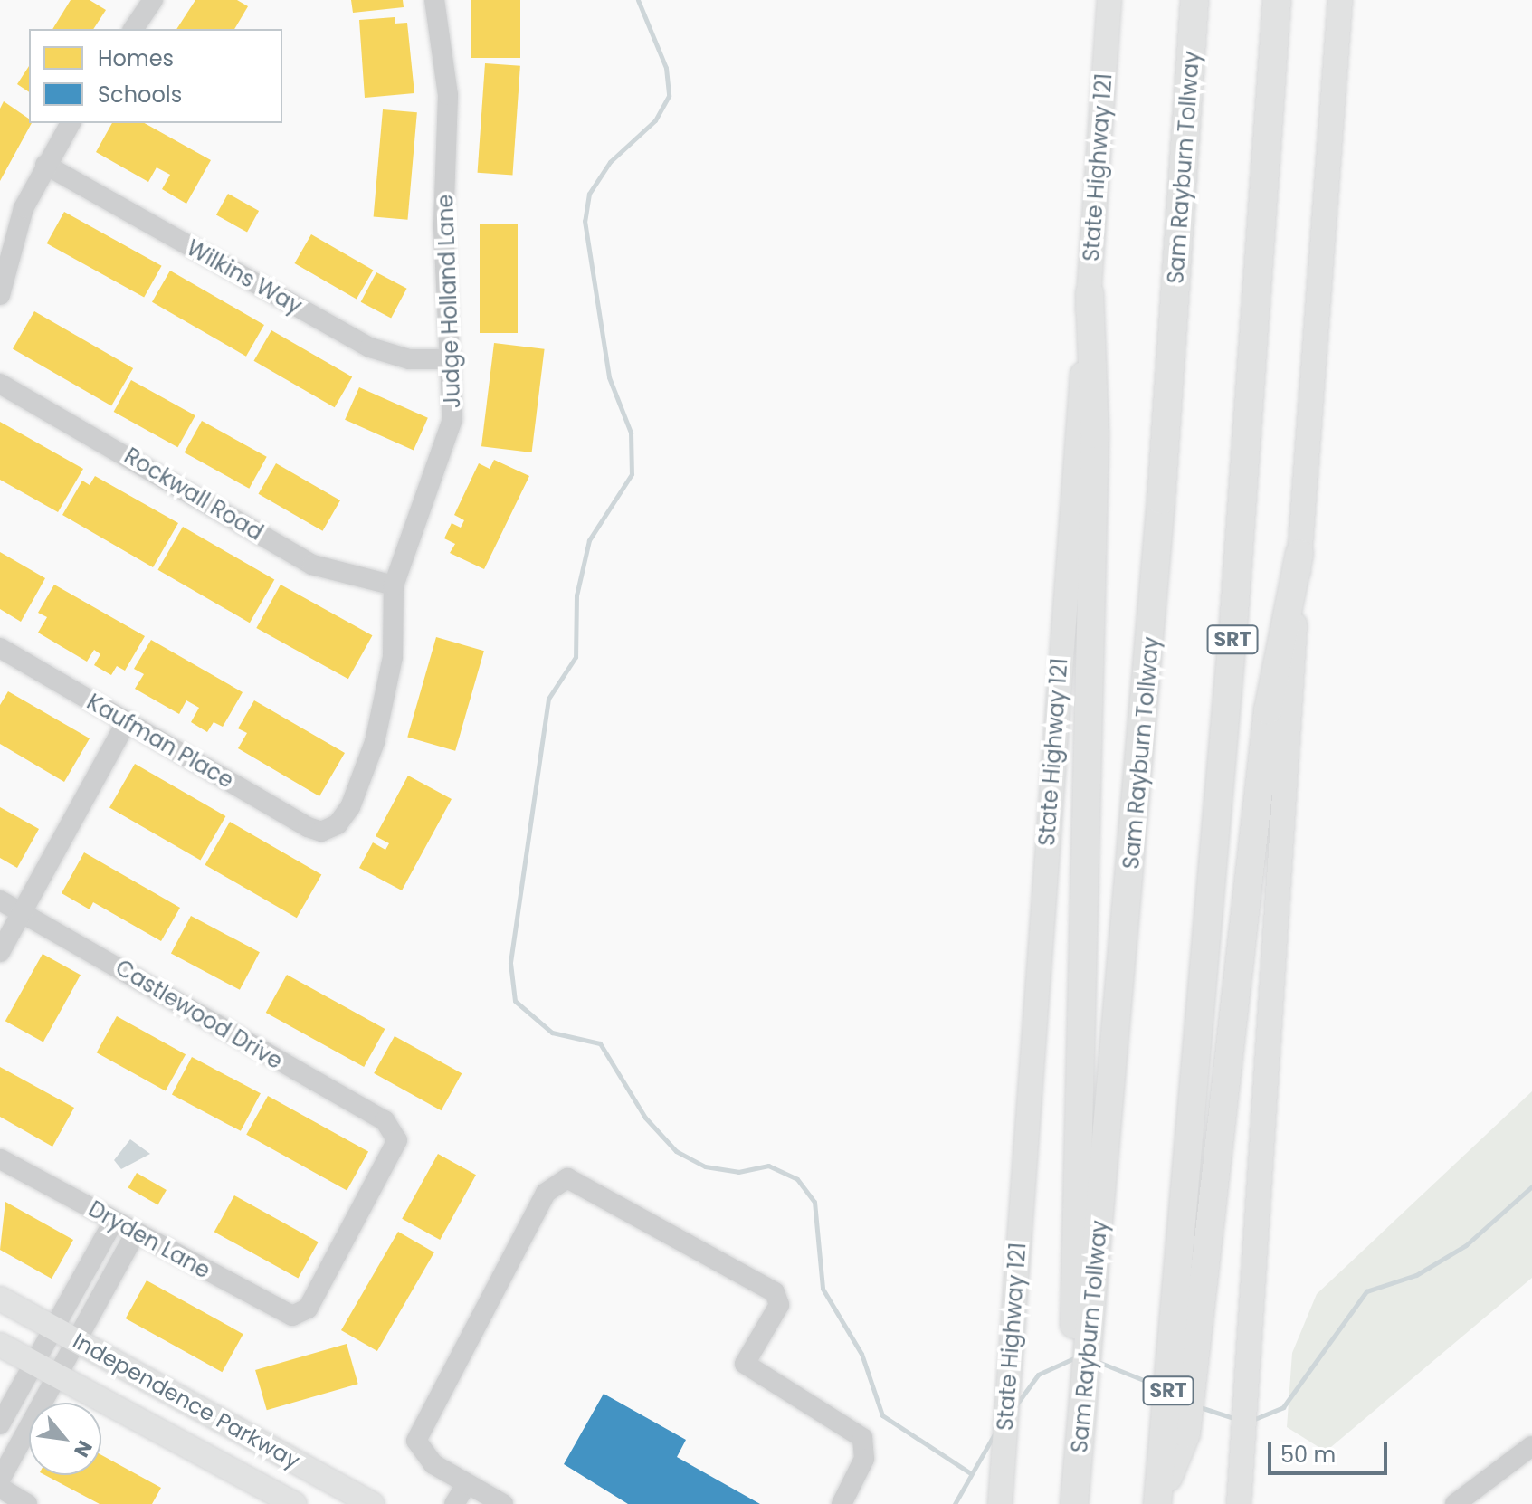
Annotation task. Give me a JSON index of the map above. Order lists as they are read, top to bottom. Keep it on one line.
{"streets":{"highway":["Sam Rayburn Tollway","SRT"],"main road":["State Highway 121","Independence Parkway"],"street":["Wilkins Way","Judge Holland Lane","Rockwall Road","Kaufman Place","Castlewood Drive","Dryden Lane"]},"crossings":[["Wilkins Way","Judge Holland Lane"],["Judge Holland Lane","Rockwall Road"],["Judge Holland Lane","Kaufman Place"],["Castlewood Drive","Dryden Lane"]],"legend":["Homes","Schools"],"scale_bar":"50 m","north":"bottom right"}
